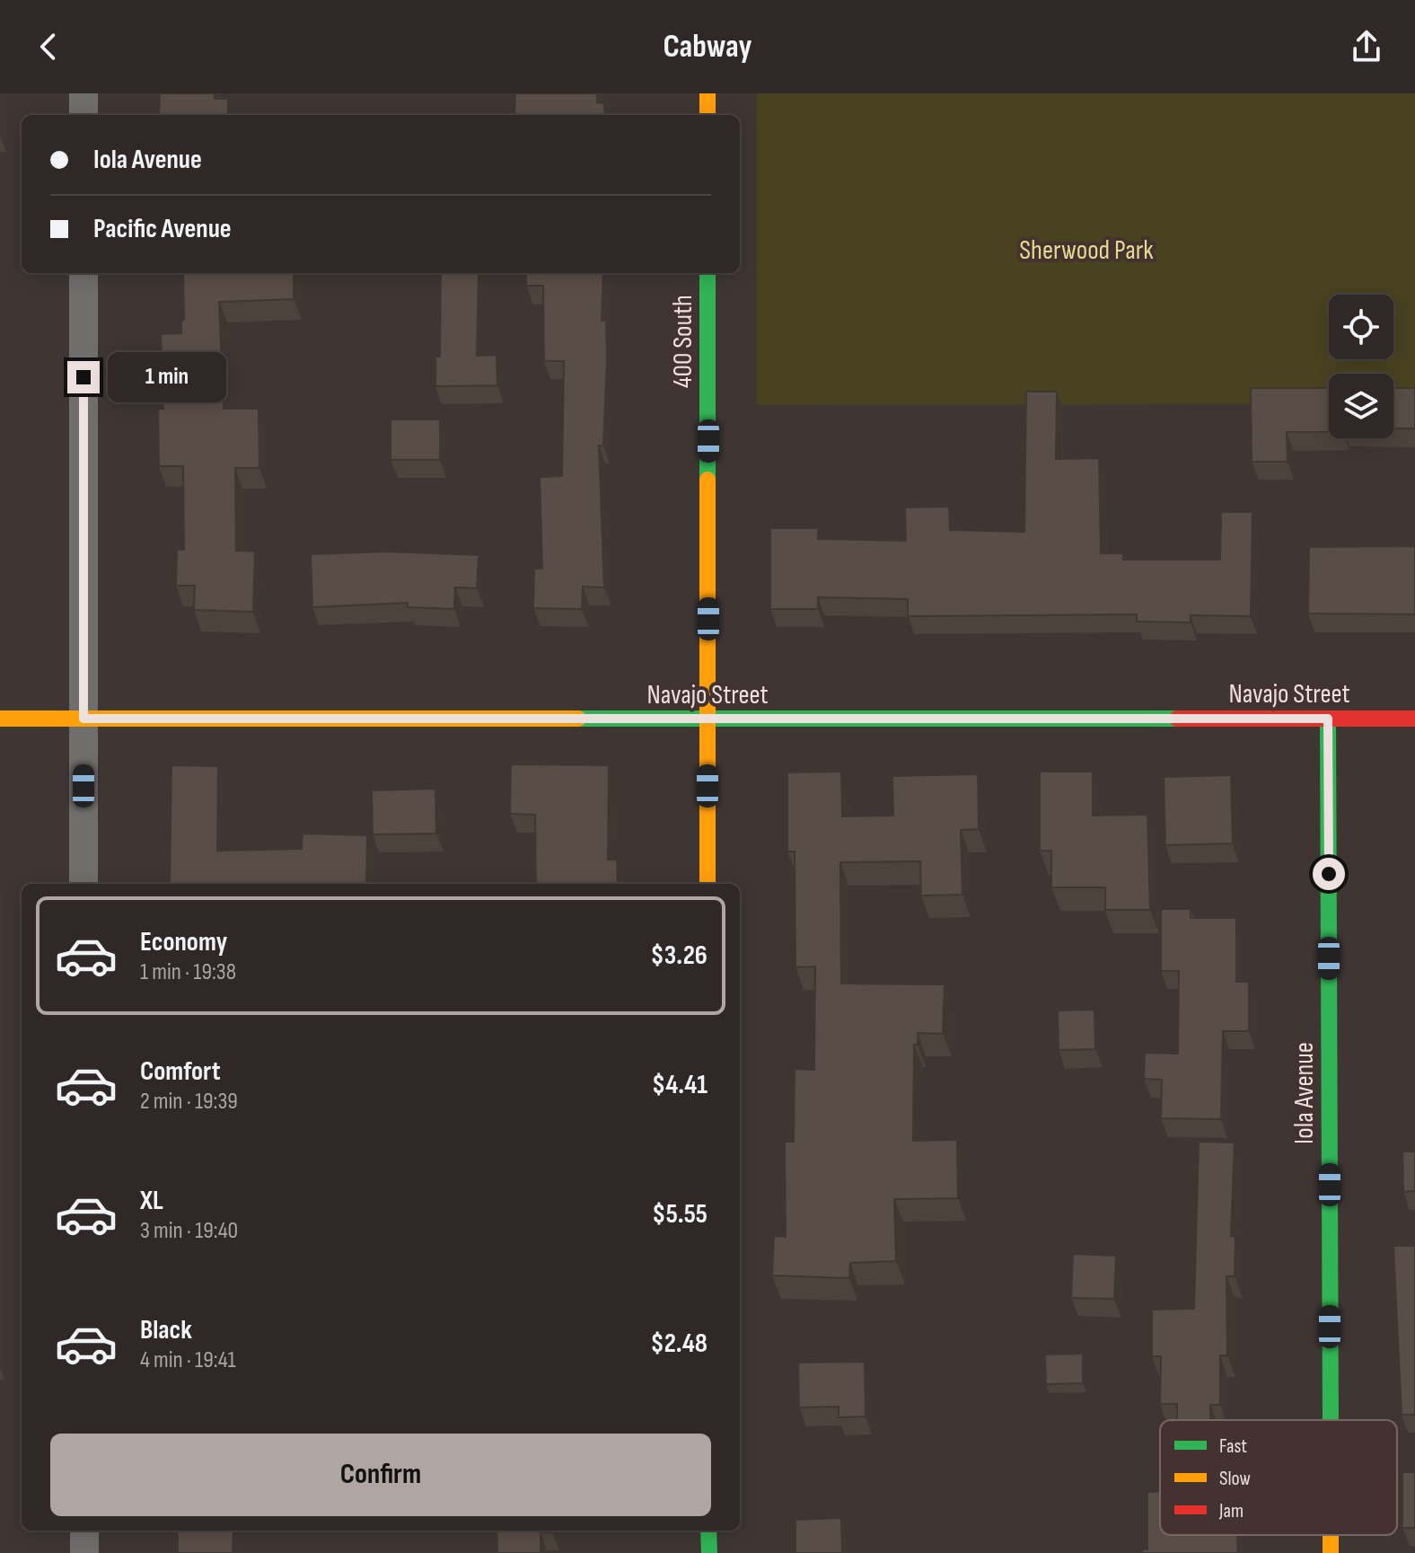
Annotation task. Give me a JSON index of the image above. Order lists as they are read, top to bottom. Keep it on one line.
{"streets":{"street":["400 South","Navajo Street","Iola Avenue"]},"crossings":[["400 South","Navajo Street"],["Navajo Street","Iola Avenue"]],"parks":["Sherwood Park"],"legend":["Fast","Slow","Jam"],"page":{"header":"Cabway","banner":["Iola Avenue","Pacific Avenue"],"bubble":"1 min","list":[{"name":"Economy","note":"1 min · 19:38","value":"$3.26"},{"name":"Comfort","note":"2 min · 19:39","value":"$4.41"},{"name":"XL","note":"3 min · 19:40","value":"$5.55"},{"name":"Black","note":"4 min · 19:41","value":"$2.48"}],"buttons":"Confirm"}}
